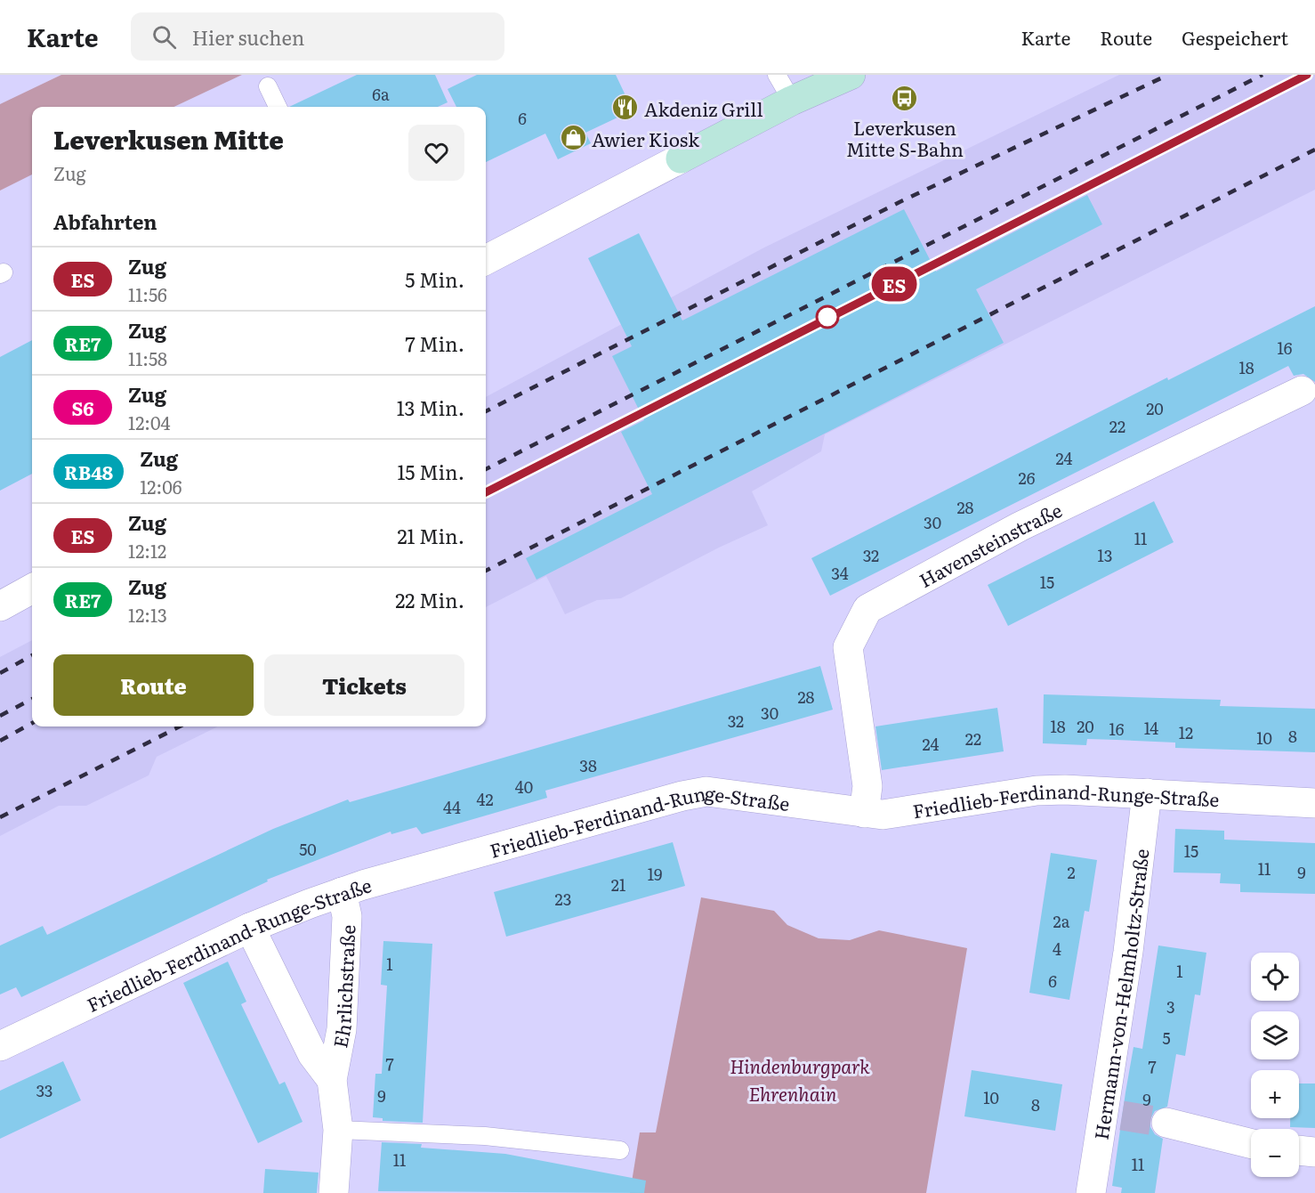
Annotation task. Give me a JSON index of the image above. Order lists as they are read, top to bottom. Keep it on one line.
{"streets":{"street":["Havensteinstraße","Friedlieb-Ferdinand-Runge-Straße","Ehrlichstraße","Hermann-von-Helmholtz-Straße"]},"crossings":[["Havensteinstraße","Friedlieb-Ferdinand-Runge-Straße"],["Friedlieb-Ferdinand-Runge-Straße","Ehrlichstraße"],["Friedlieb-Ferdinand-Runge-Straße","Hermann-von-Helmholtz-Straße"]],"parks":["Hindenburgpark","Ehrenhain"],"places":{"bus stop":["Leverkusen Mitte S-Bahn"],"restaurant":["Akdeniz Grill"],"shop":["Awier Kiosk"]},"house_numbers":["6a","6","16","18","20","22","24","26","28","30","11","32","13","34","15","28","30","32","18","20","14","16","12","8","10","22","24","38","40","42","44","50","15","11","2","9","19","21","23","2a","4","1","1","6","3","5","7","7","33","9","10","9","8","11","11"],"page":{"header":"Karte","search":"Hier suchen","nav":["Karte","Route","Gespeichert"],"on_map":"ES","heading":[["Leverkusen Mitte","Zug"],"Abfahrten"],"list":[{"mark":"ES","name":"Zug","note":"11:56","value":"5 Min."},{"mark":"RE7","name":"Zug","note":"11:58","value":"7 Min."},{"mark":"S6","name":"Zug","note":"12:04","value":"13 Min."},{"mark":"RB48","name":"Zug","note":"12:06","value":"15 Min."},{"mark":"ES","name":"Zug","note":"12:12","value":"21 Min."},{"mark":"RE7","name":"Zug","note":"12:13","value":"22 Min."}],"buttons":["Route","Tickets"],"map_buttons":["+","−"]}}
